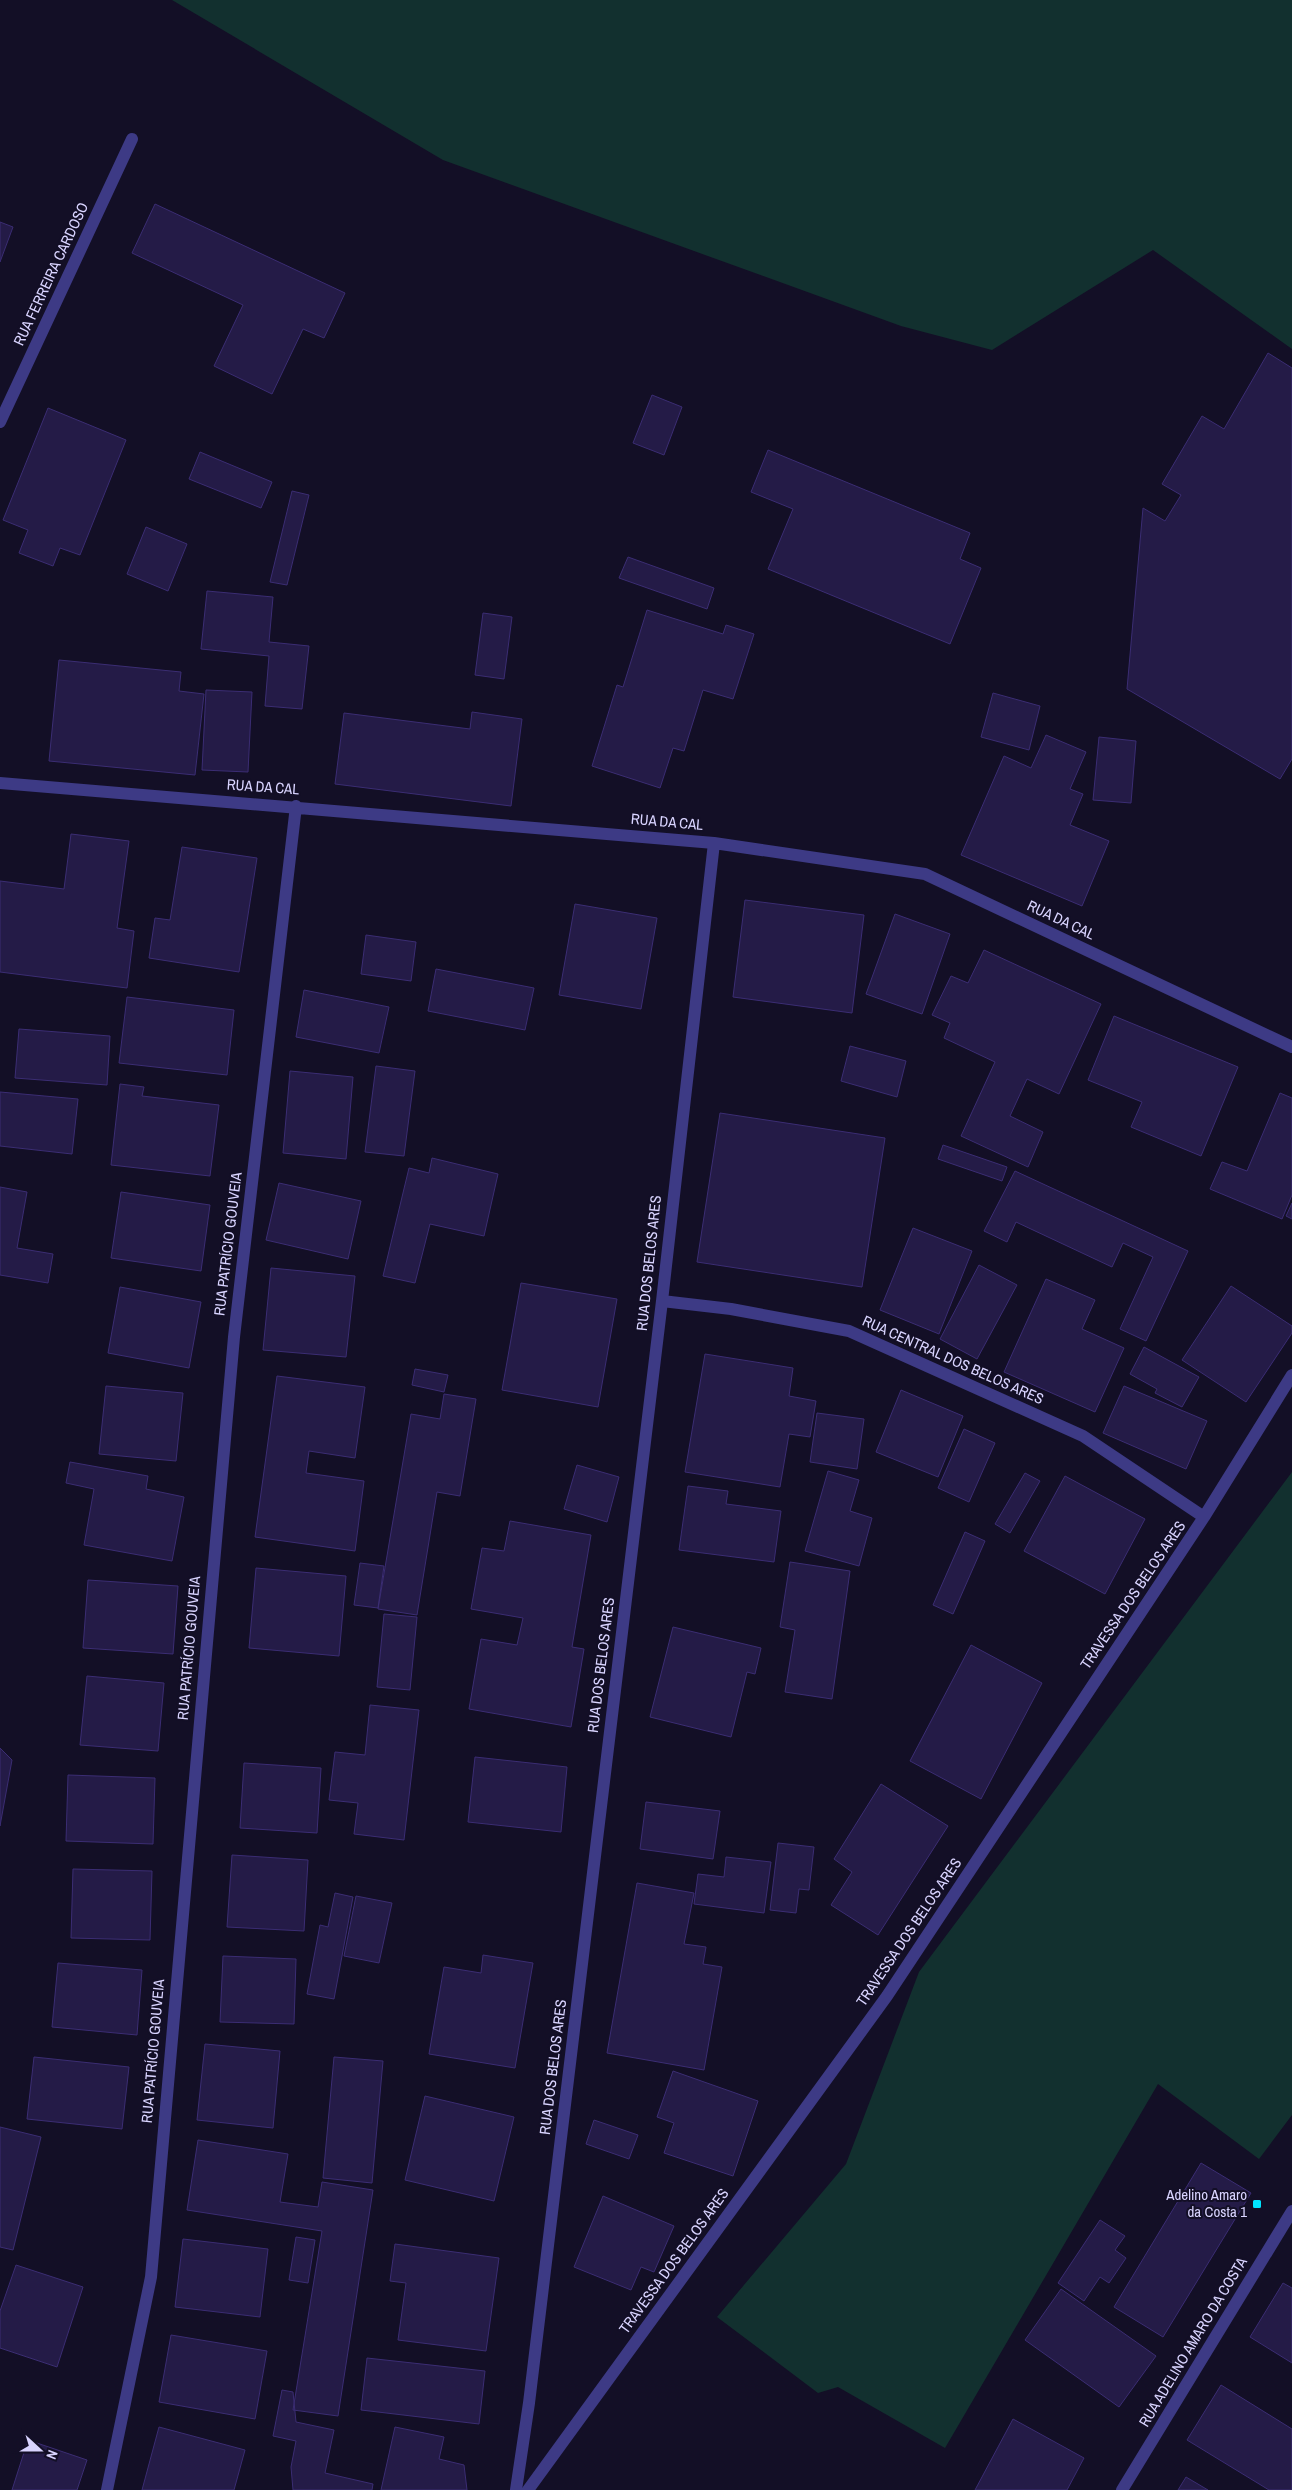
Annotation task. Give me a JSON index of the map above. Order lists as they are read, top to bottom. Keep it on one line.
{"streets":{"street":["RUA FERREIRA CARDOSO","RUA DA CAL","RUA PATRÍCIO GOUVEIA","RUA DOS BELOS ARES","RUA CENTRAL DOS BELOS ARES","TRAVESSA DOS BELOS ARES","RUA ADELINO AMARO DA COSTA"]},"crossings":[["RUA DA CAL","RUA PATRÍCIO GOUVEIA"],["RUA DA CAL","RUA DOS BELOS ARES"],["RUA DOS BELOS ARES","RUA CENTRAL DOS BELOS ARES"],["RUA CENTRAL DOS BELOS ARES","TRAVESSA DOS BELOS ARES"]],"places":{"transit":["Adelino Amaro da Costa 1"]},"north":"right"}
